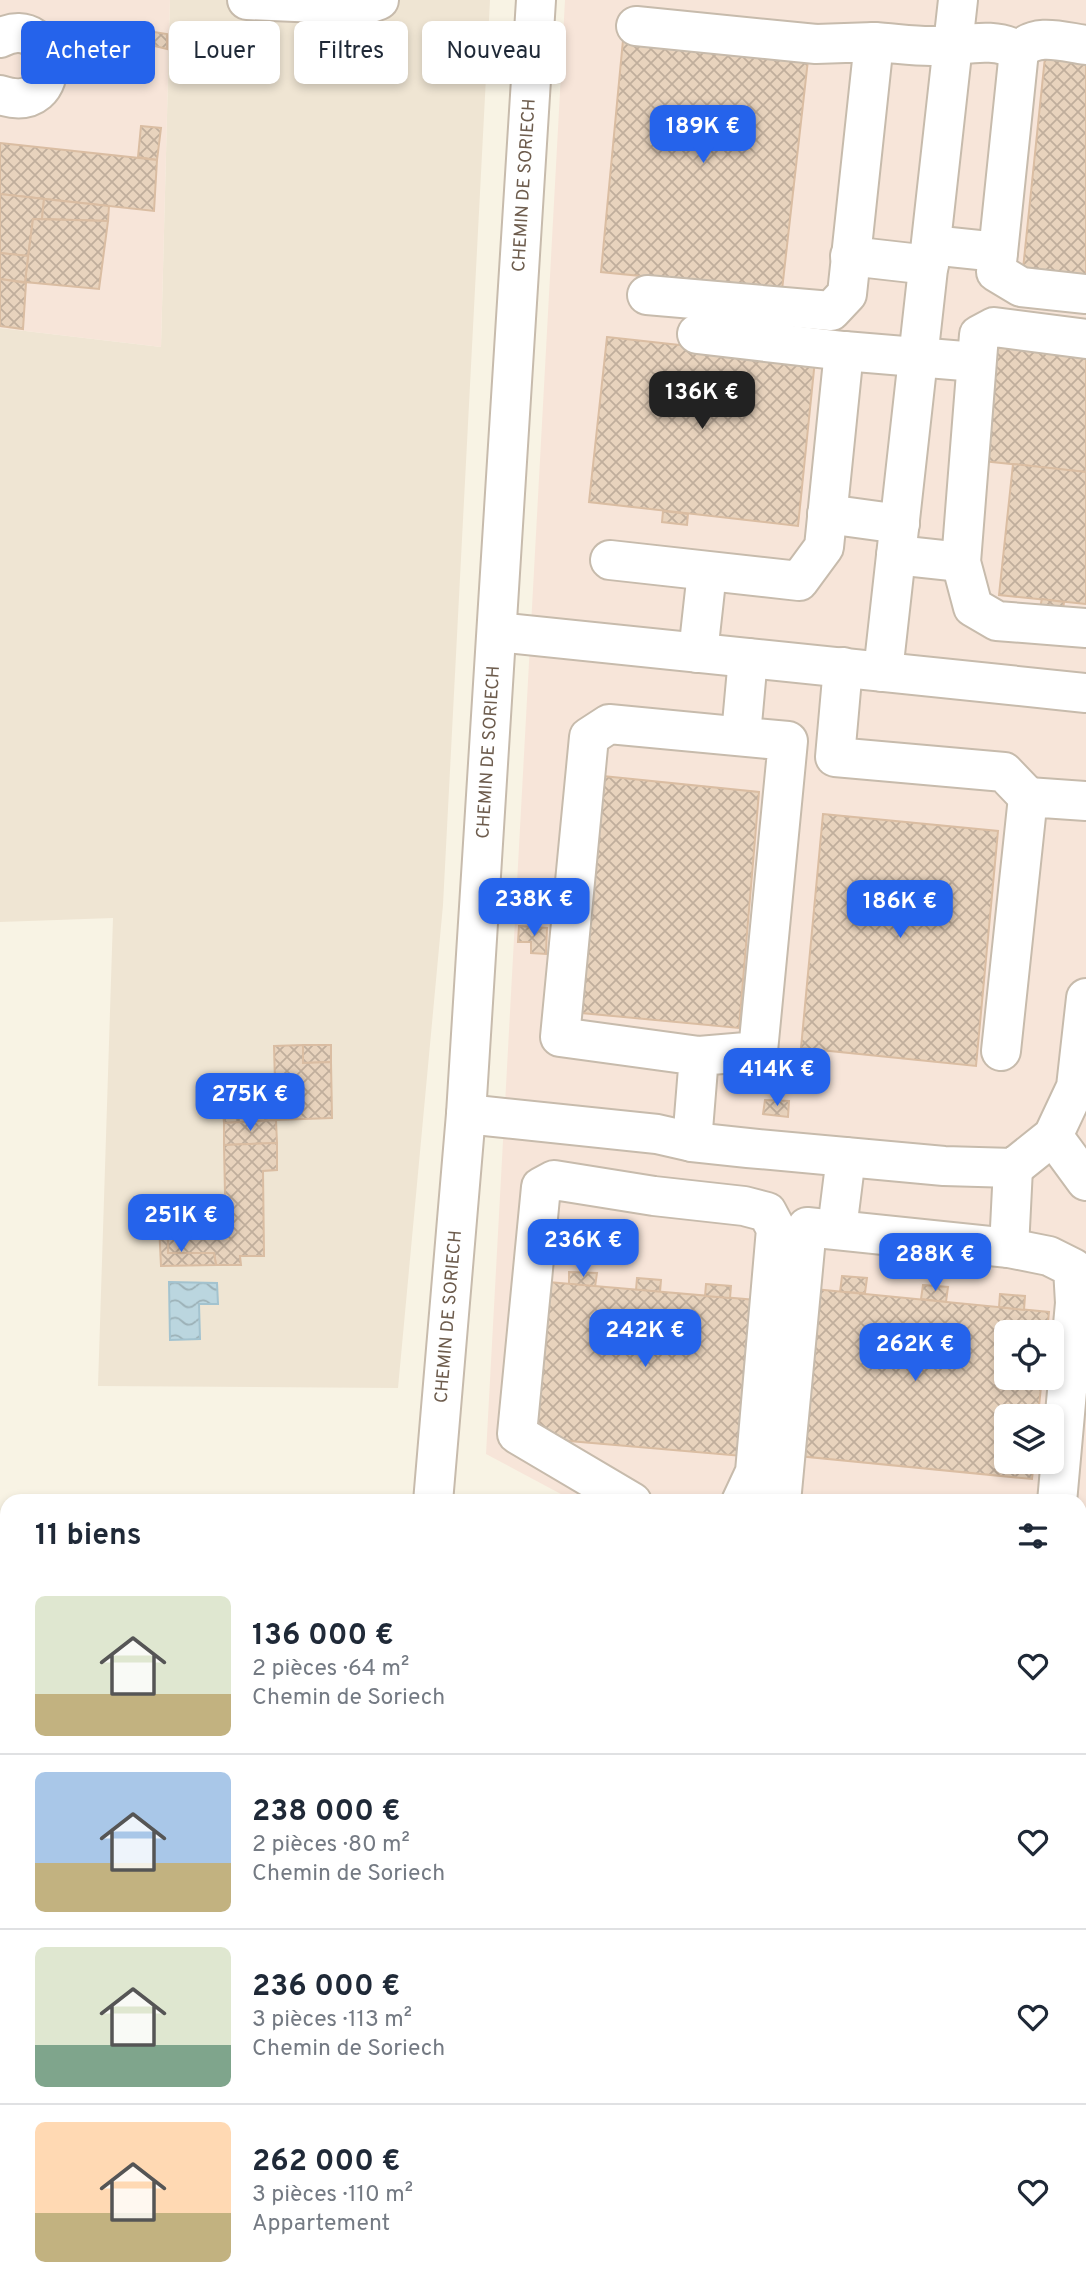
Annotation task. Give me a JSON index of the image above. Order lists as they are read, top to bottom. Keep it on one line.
{"streets":{"street":["CHEMIN DE SORIECH"]},"page":{"chip":["Acheter","Louer","Filtres","Nouveau"],"price":["189K €","136K €","238K €","186K €","414K €","275K €","251K €","236K €","288K €","242K €","262K €"],"heading":"11 biens","list":[{"name":"136 000 €","note":"2 pièces · 64 m² · Chemin de Soriech"},{"name":"238 000 €","note":"2 pièces · 80 m² · Chemin de Soriech"},{"name":"236 000 €","note":"3 pièces · 113 m² · Chemin de Soriech"},{"name":"262 000 €","note":"3 pièces · 110 m² · Appartement"}]}}
